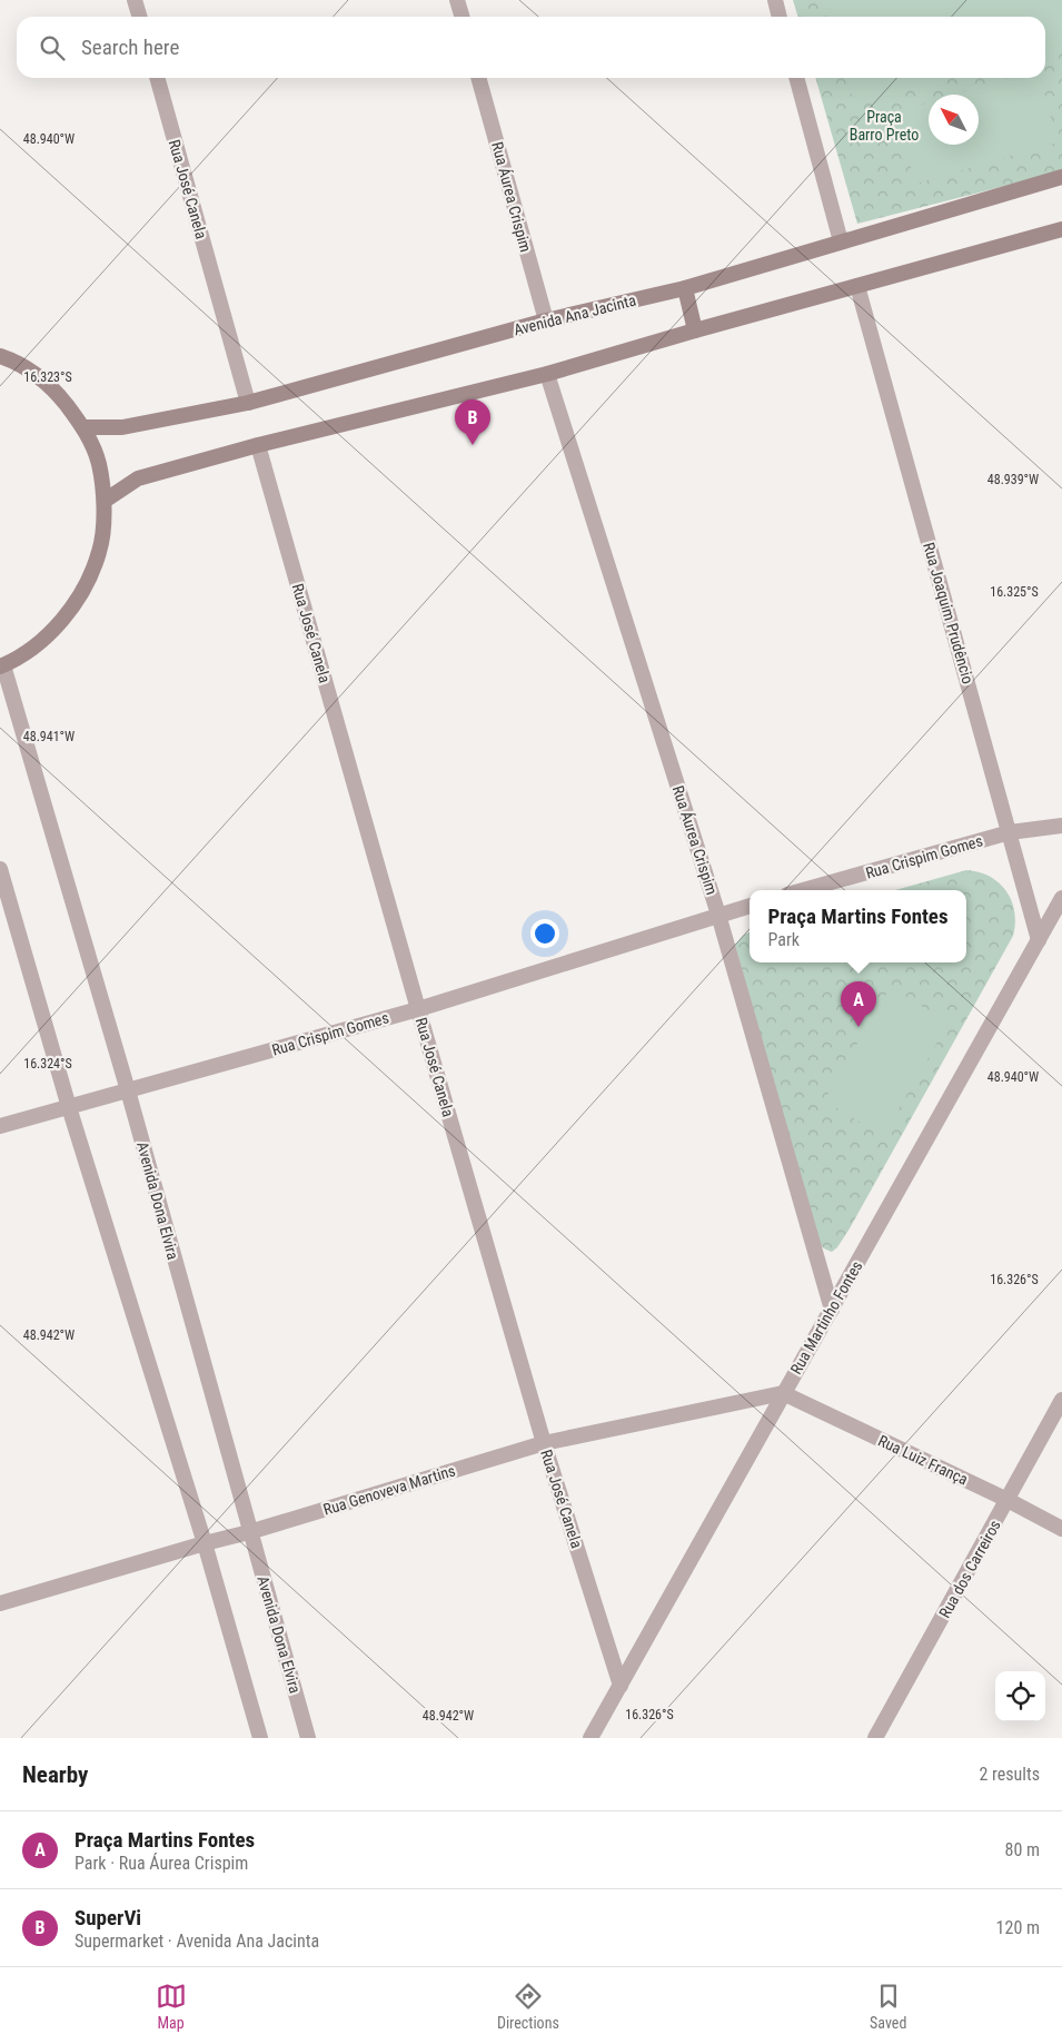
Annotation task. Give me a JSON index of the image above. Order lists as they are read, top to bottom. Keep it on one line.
{"streets":{"main road":["Avenida Ana Jacinta"],"street":["Rua José Canela","Rua Áurea Crispim","Rua Joaquim Prudêncio","Rua Crispim Gomes","Avenida Dona Elvira","Rua Martinho Fontes","Rua Luiz França","Rua Genoveva Martins","Rua dos Carreiros"]},"crossings":[["Rua José Canela","Avenida Ana Jacinta"],["Rua José Canela","Rua Crispim Gomes"],["Rua José Canela","Rua Martinho Fontes"],["Rua José Canela","Rua Genoveva Martins"],["Rua Áurea Crispim","Avenida Ana Jacinta"],["Rua Áurea Crispim","Rua Crispim Gomes"],["Rua Áurea Crispim","Rua Martinho Fontes"],["Rua Joaquim Prudêncio","Rua Crispim Gomes"],["Rua Joaquim Prudêncio","Rua Martinho Fontes"],["Rua Crispim Gomes","Avenida Dona Elvira"],["Avenida Dona Elvira","Rua Genoveva Martins"],["Rua Martinho Fontes","Rua Luiz França"],["Rua Martinho Fontes","Rua Genoveva Martins"],["Rua Luiz França","Rua Genoveva Martins"],["Rua Luiz França","Rua dos Carreiros"]],"parks":["Praça Barro Preto"],"north":"top left","page":{"search":"Search here","pins":["B","A"],"popup":["Praça Martins Fontes","Park"],"heading":["Nearby","2 results"],"list":[{"mark":"A","name":"Praça Martins Fontes","note":"Park · Rua Áurea Crispim","value":"80 m"},{"mark":"B","name":"SuperVi","note":"Supermarket · Avenida Ana Jacinta","value":"120 m"}],"nav":["Map","Directions","Saved"]},"coordinates":["48.940°W","16.323°S","48.939°W","16.325°S","48.941°W","16.324°S","16.326°S","48.942°W"]}
